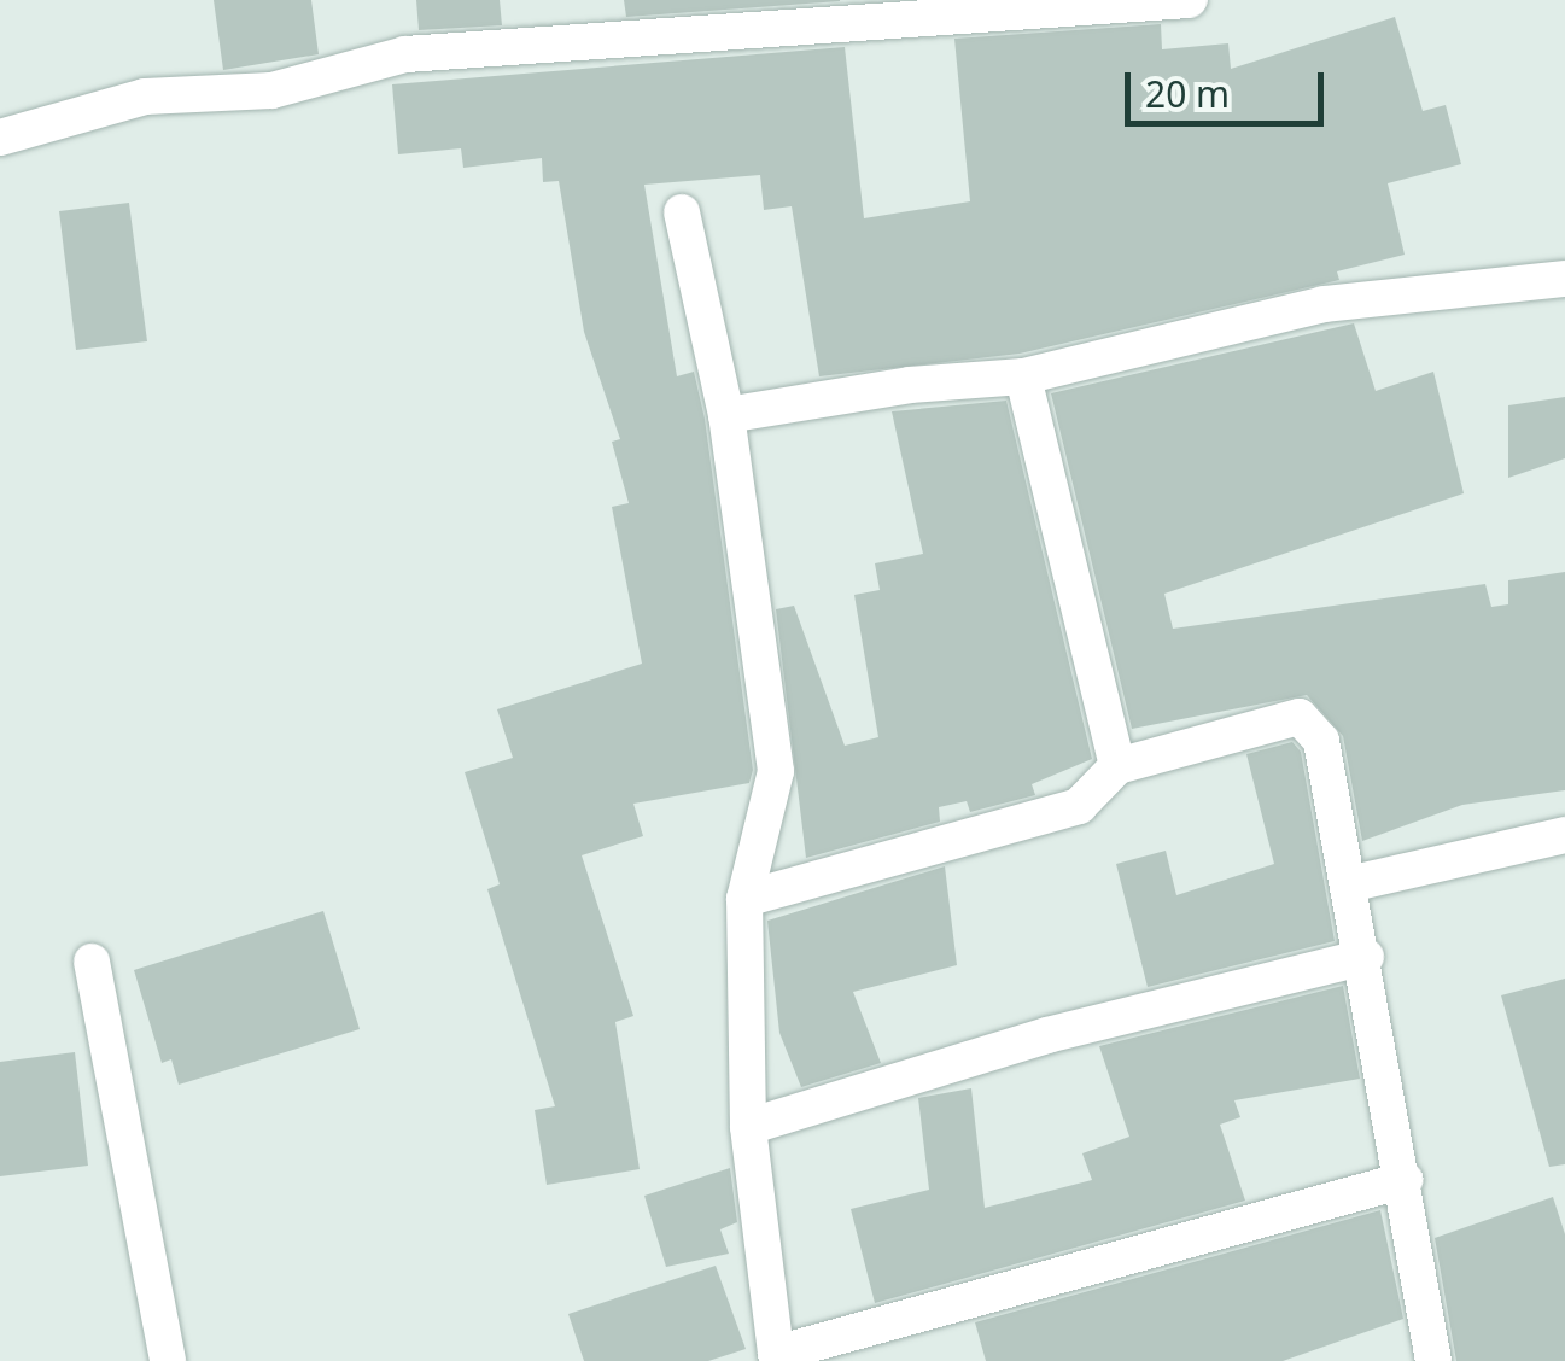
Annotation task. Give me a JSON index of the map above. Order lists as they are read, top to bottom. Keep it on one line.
{"scale_bar":"20 m"}
